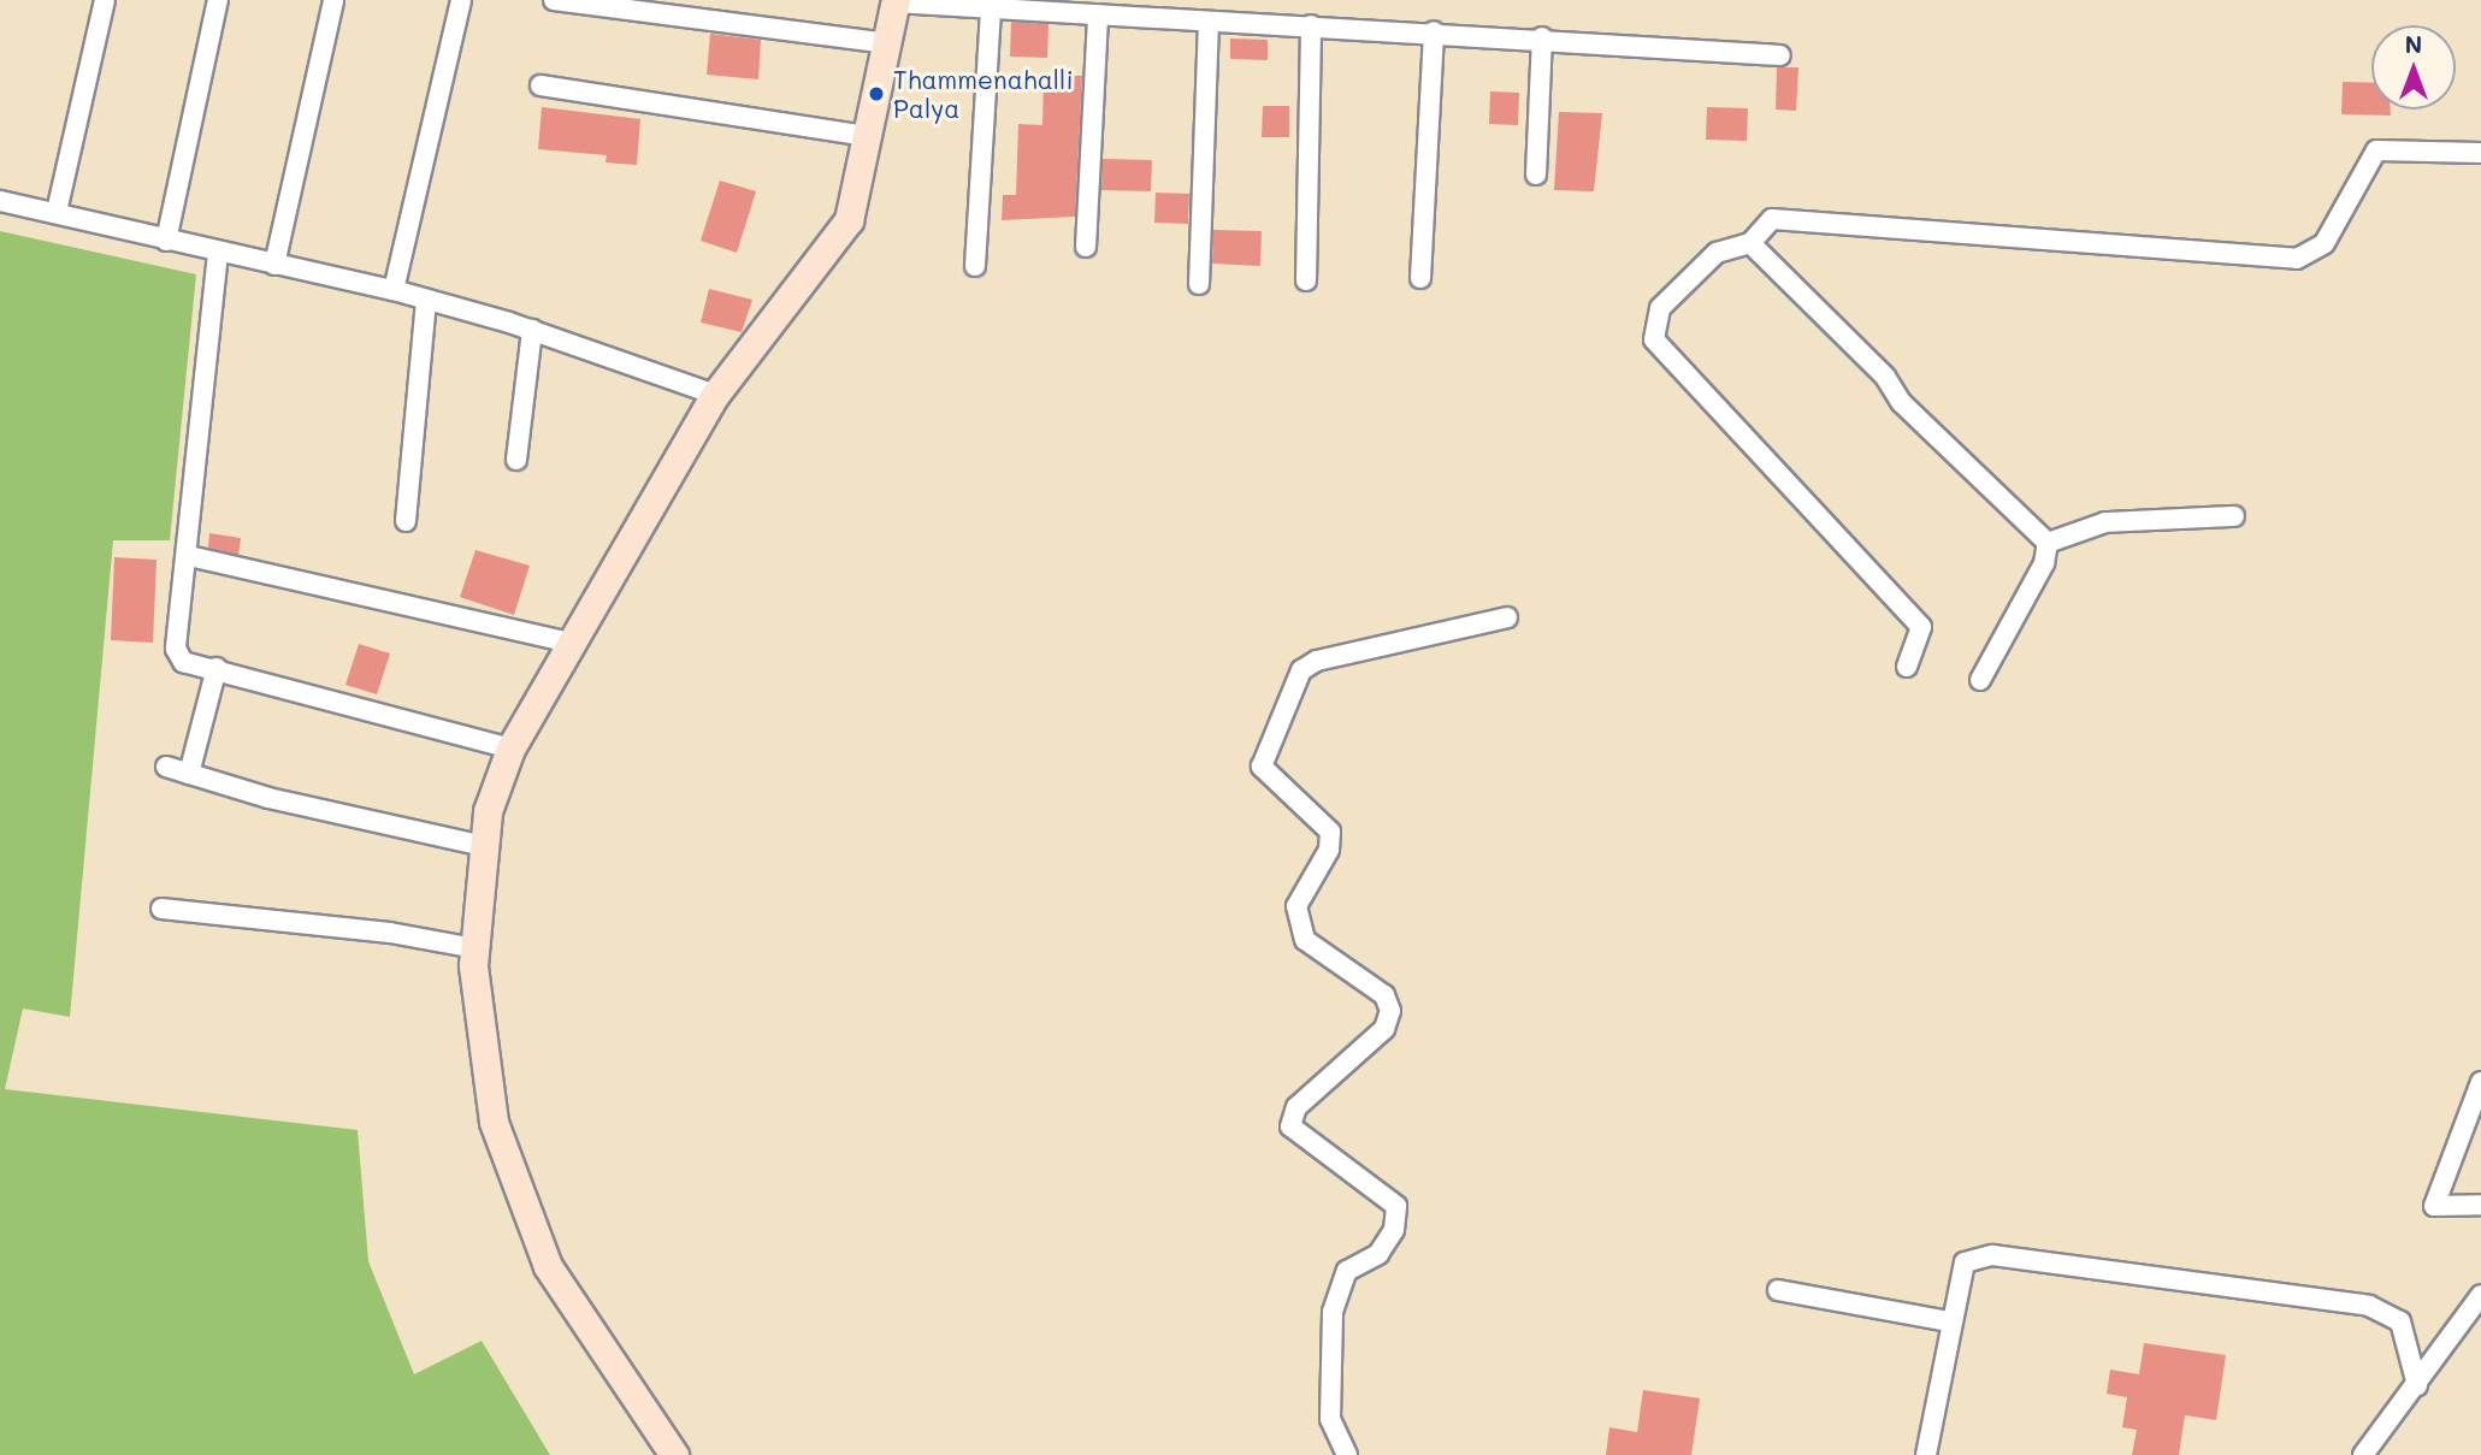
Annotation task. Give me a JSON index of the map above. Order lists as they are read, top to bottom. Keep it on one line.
{"places":["Thammenahalli Palya"],"north":"top"}
